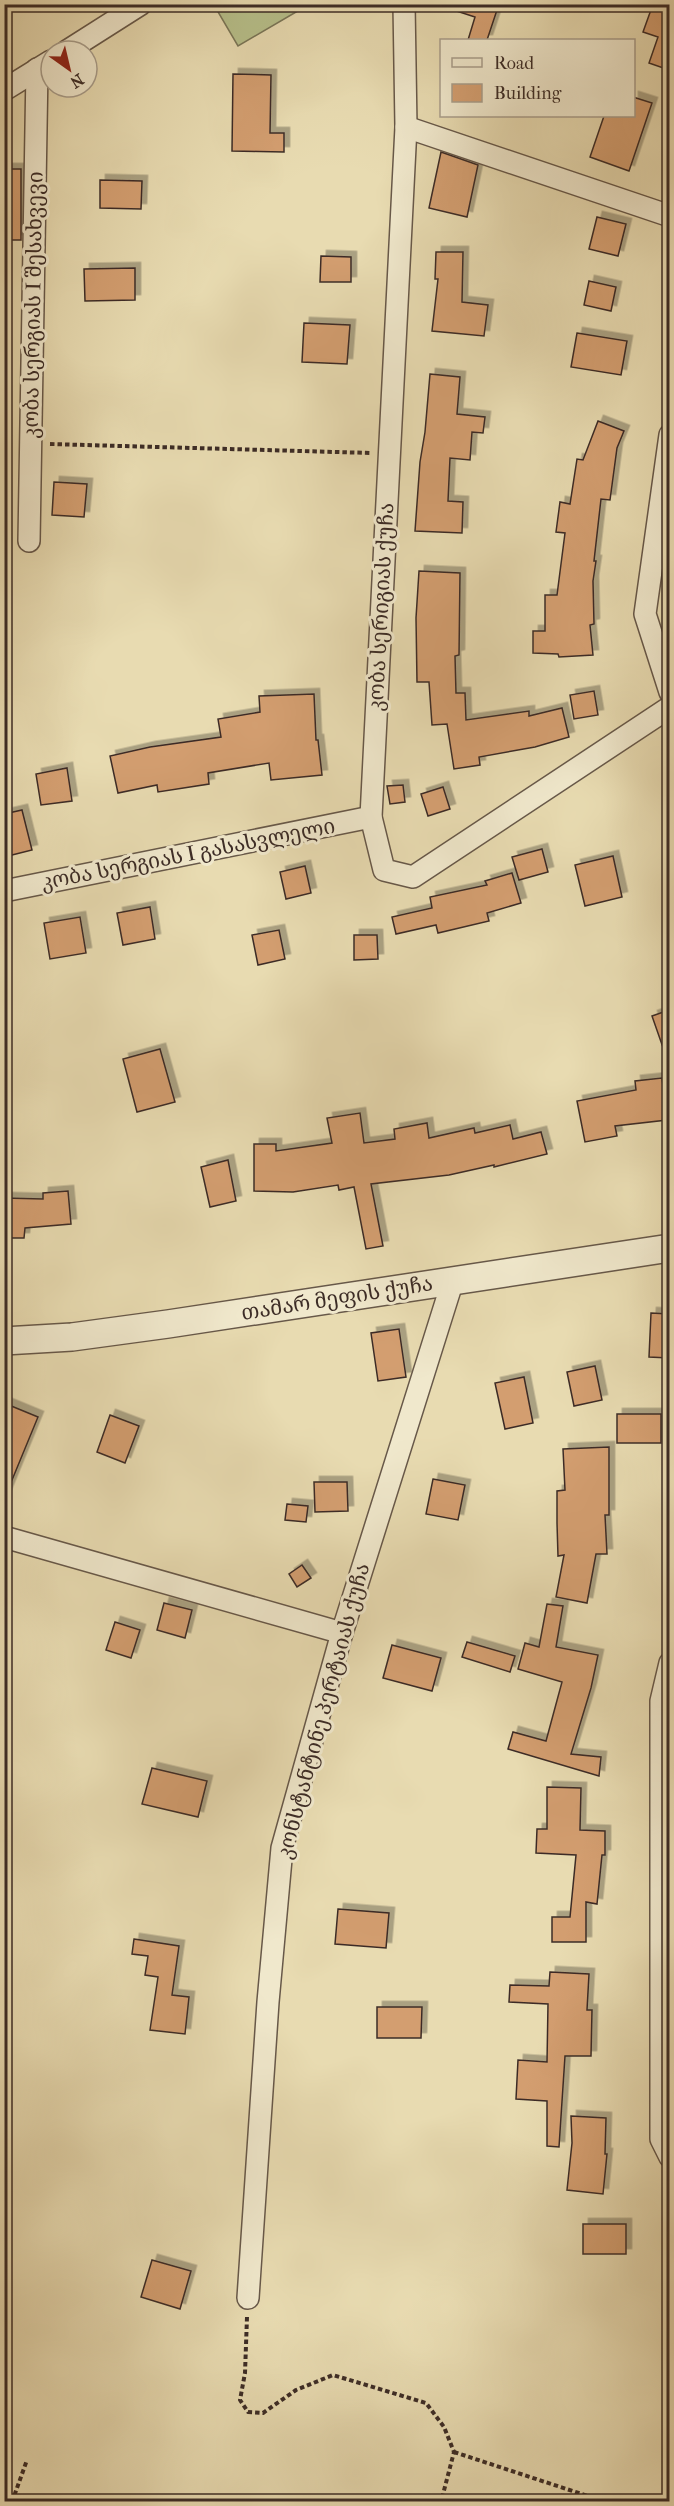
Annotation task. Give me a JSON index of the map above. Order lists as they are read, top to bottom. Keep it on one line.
{"streets":{"street":["კობა სერგიას I შესახვევი","კობა სერიგიას ქუჩა","კობა სერგიას I გასასვლელი","თამარ მეფის ქუჩა","კონსტანტინე პერტაიას ქუჩა"]},"crossings":[["კობა სერიგიას ქუჩა","კობა სერგიას I გასასვლელი"],["თამარ მეფის ქუჩა","კონსტანტინე პერტაიას ქუჩა"]],"legend":["Road","Building"],"north":"bottom right"}
